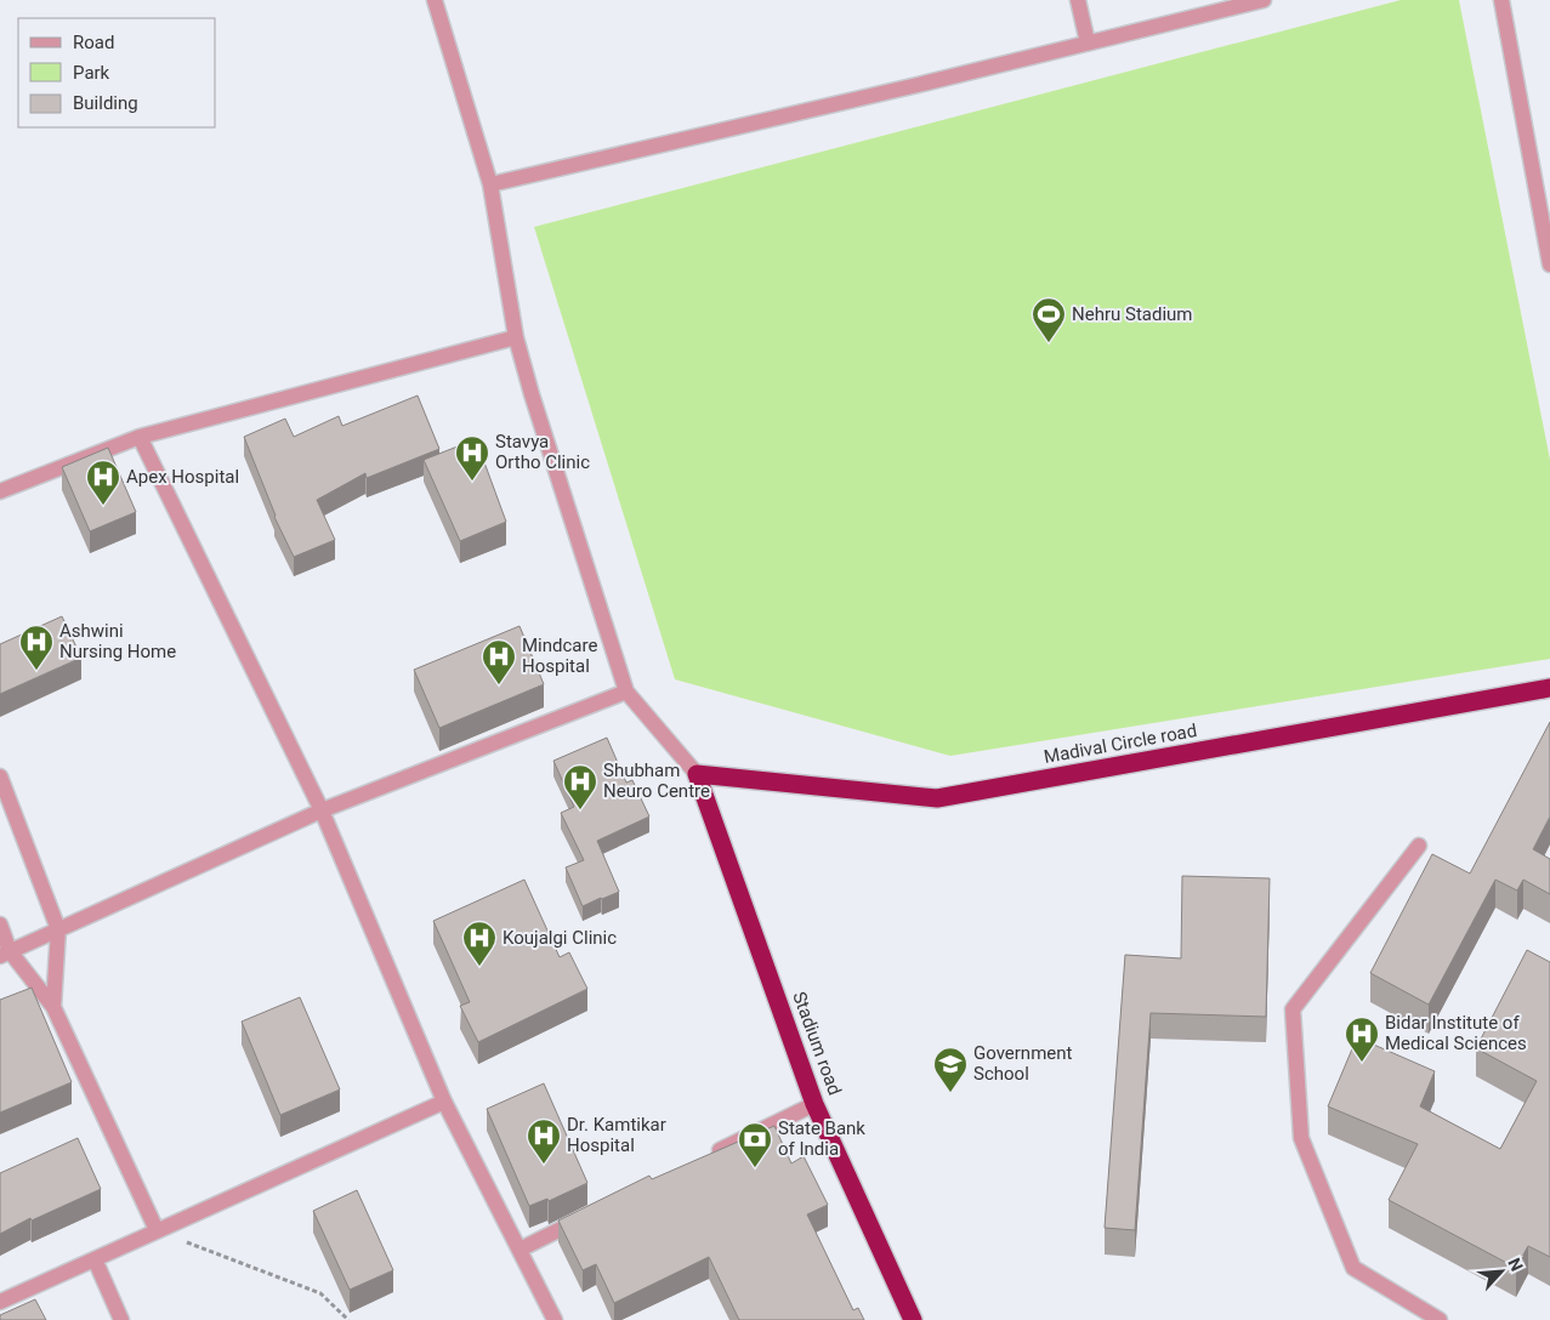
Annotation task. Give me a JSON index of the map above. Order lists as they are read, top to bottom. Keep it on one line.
{"streets":{"highway":["Madival Circle road","Stadium road"]},"crossings":[["Madival Circle road","Stadium road"]],"places":{"sports":["Nehru Stadium"],"hospital":["Stavya Ortho Clinic","Apex Hospital","Ashwini Nursing Home","Mindcare Hospital","Shubham Neuro Centre","Koujalgi Clinic","Bidar Institute of Medical Sciences","Dr. Kamtikar Hospital"],"school or university":["Government School"],"bank":["State Bank of India"]},"legend":["Road","Park","Building"],"north":"top right"}
